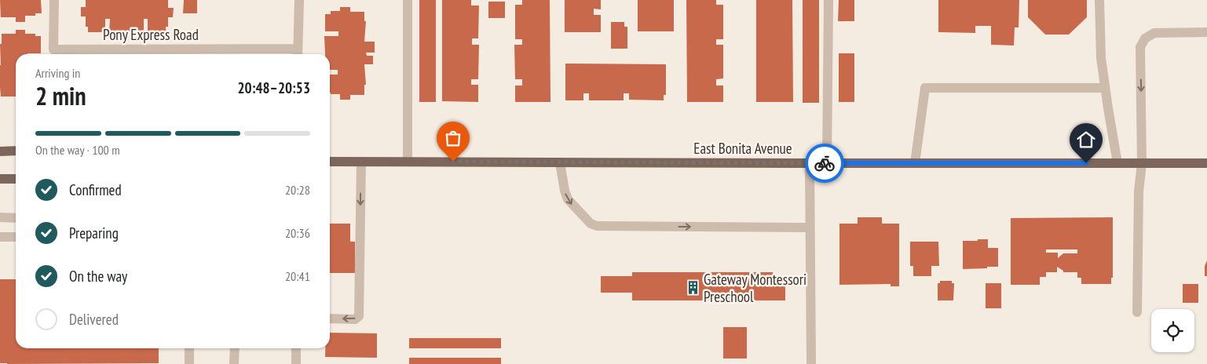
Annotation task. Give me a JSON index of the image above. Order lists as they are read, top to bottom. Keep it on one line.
{"streets":{"main road":["East Bonita Avenue"],"street":["Pony Express Road"]},"places":{"building":["Gateway Montessori Preschool"]},"page":{"heading":["2 min","Arriving in","20:48–20:53"],"bar":"On the way · 100 m","list":[["Confirmed","20:28"],["Preparing","20:36"],["On the way","20:41"],"Delivered"]}}
